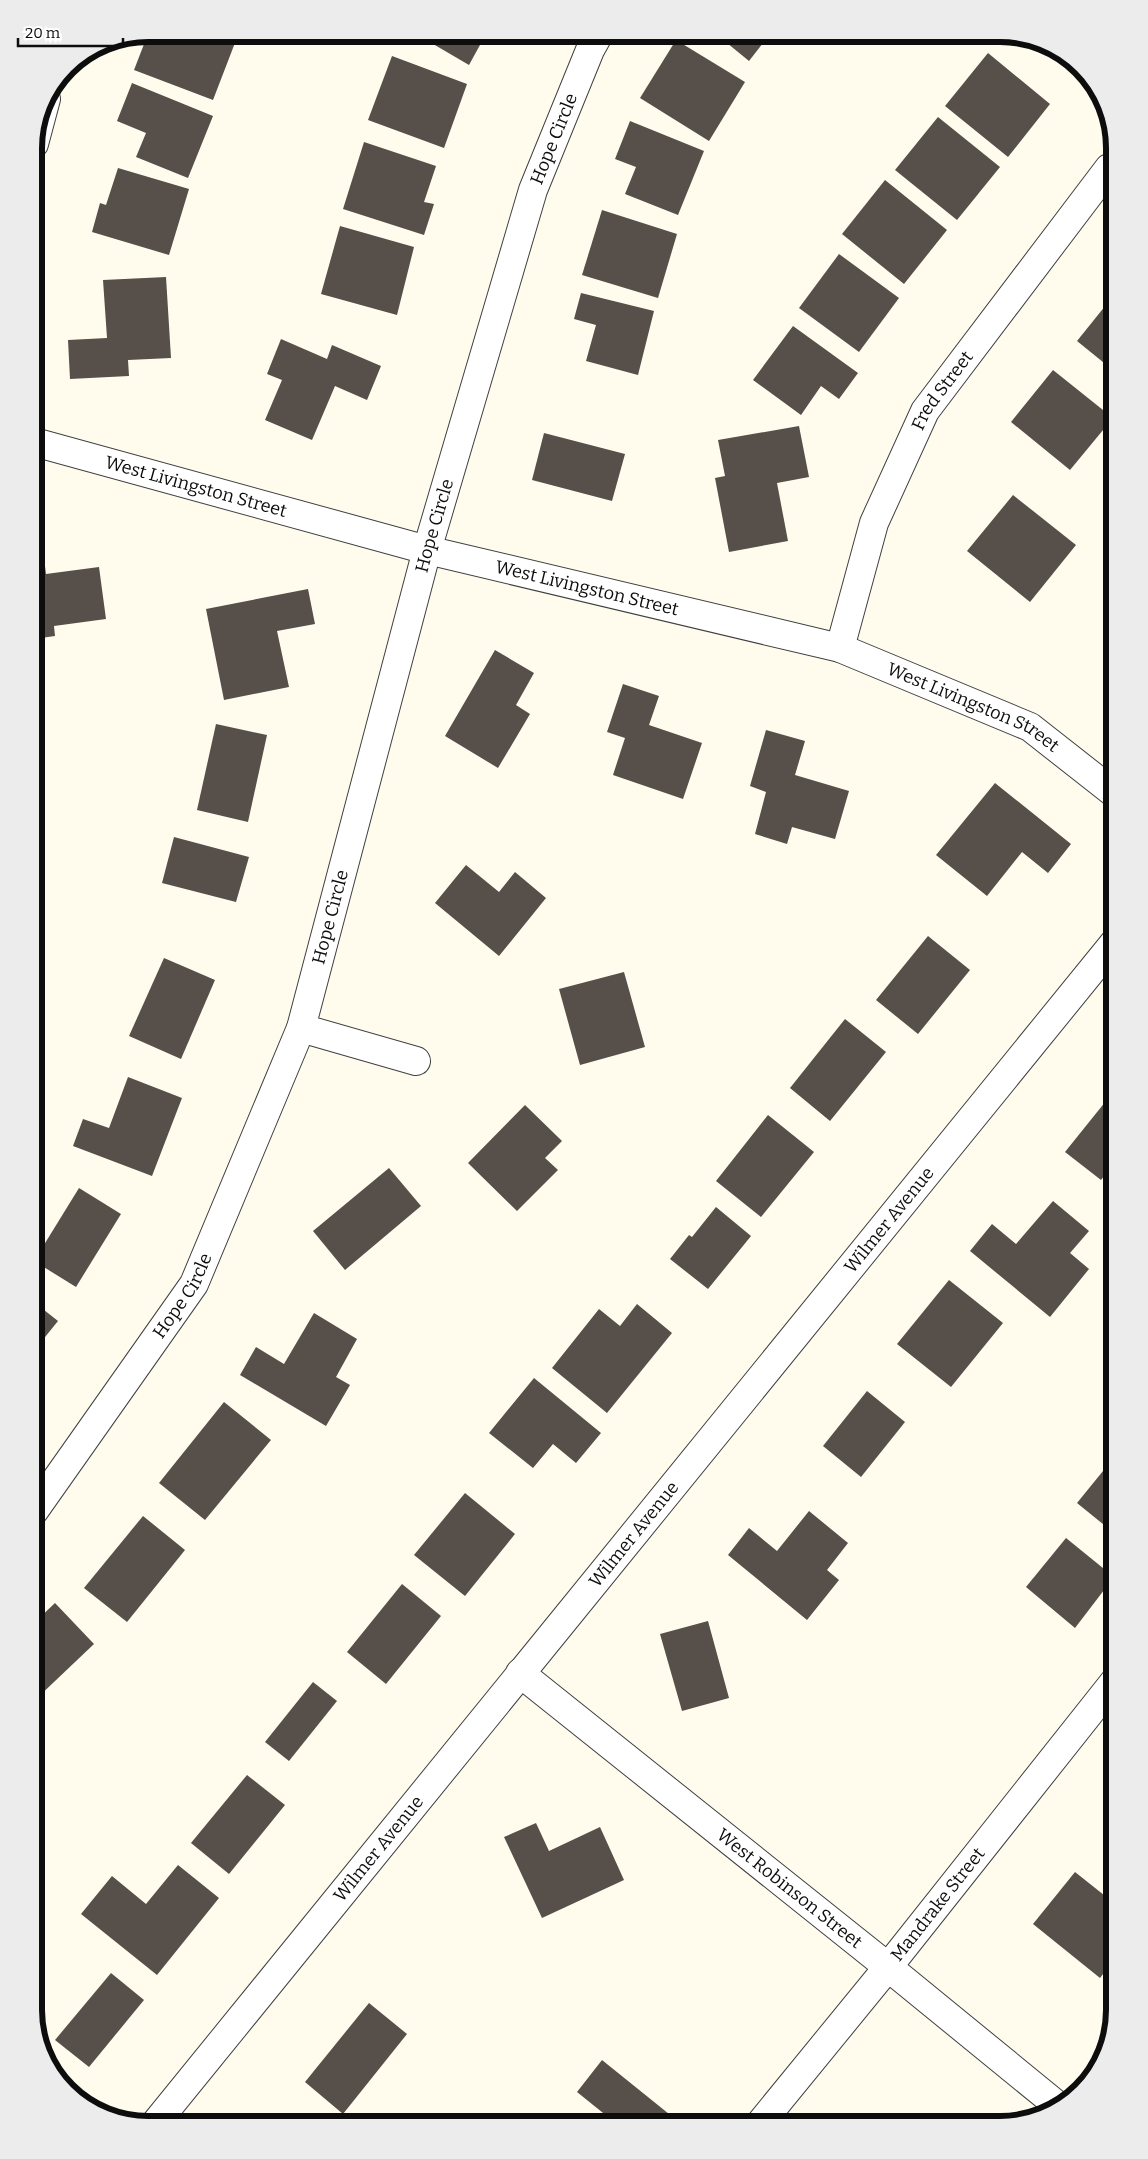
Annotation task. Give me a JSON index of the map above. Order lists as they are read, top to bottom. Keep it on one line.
{"streets":{"street":["Hope Circle","Fred Street","West Livingston Street","Wilmer Avenue","West Robinson Street","Mandrake Street"]},"crossings":[["Hope Circle","West Livingston Street"],["Fred Street","West Livingston Street"],["Wilmer Avenue","West Robinson Street"],["West Robinson Street","Mandrake Street"]],"scale_bar":"20 m"}
